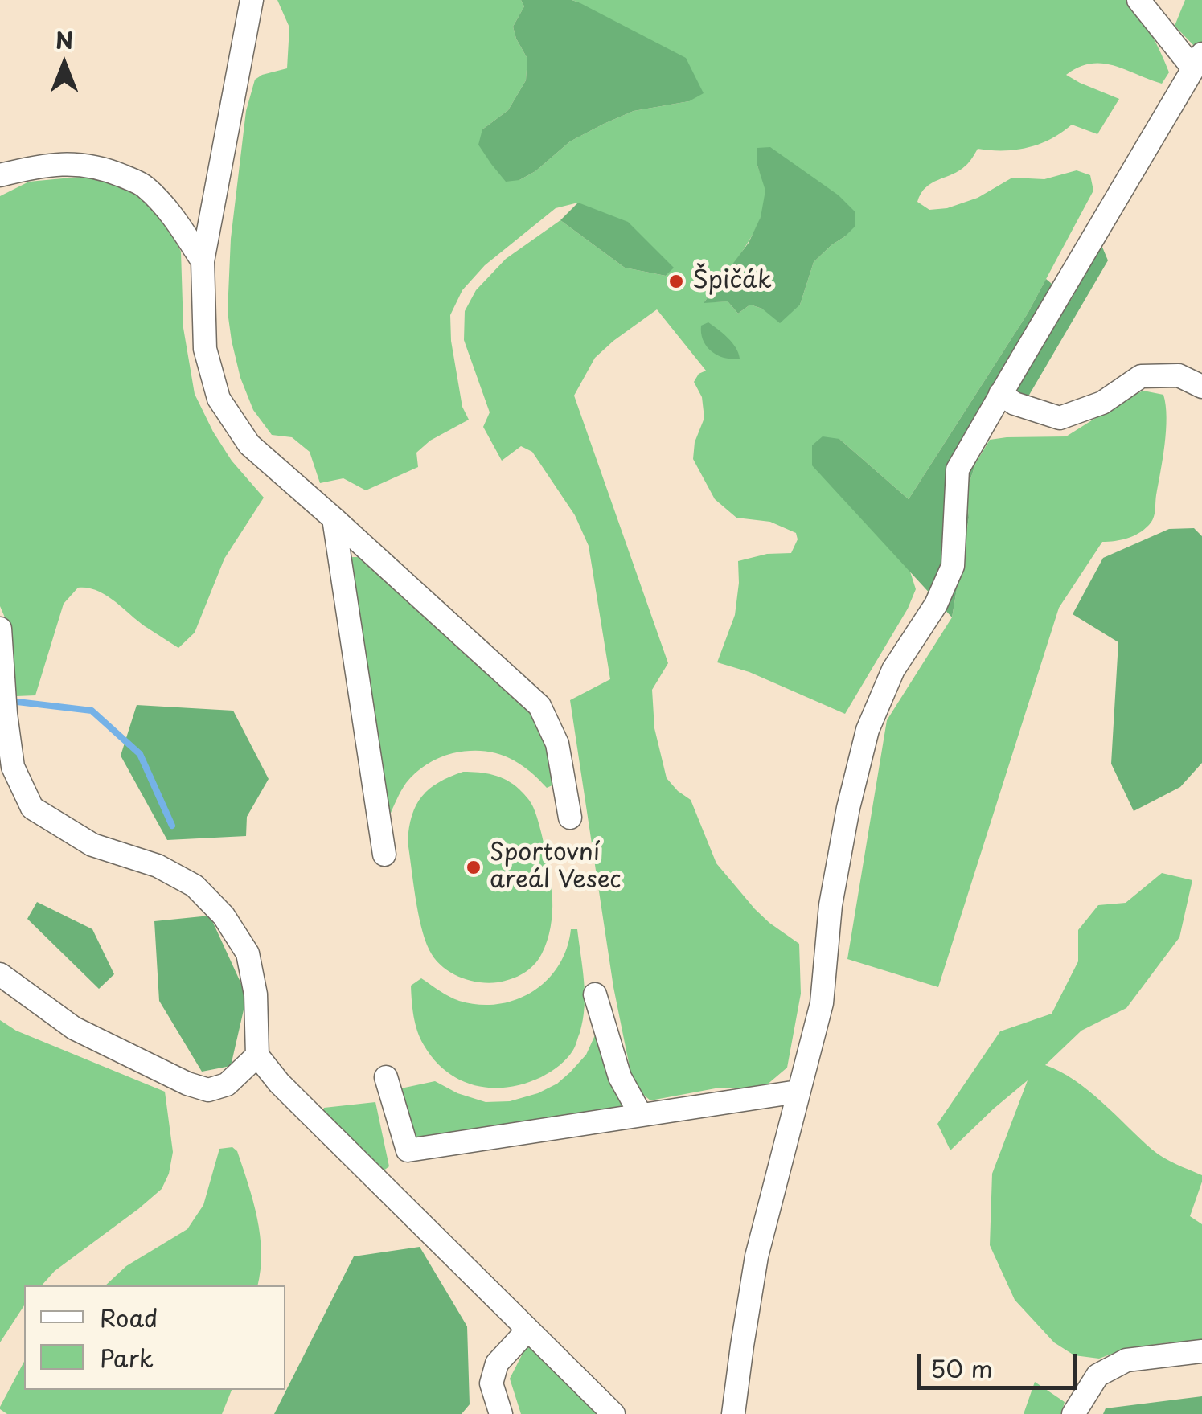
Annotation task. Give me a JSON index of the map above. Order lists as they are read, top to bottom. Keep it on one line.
{"places":["Špičák","Sportovní areál Vesec"],"legend":["Road","Park"],"scale_bar":"50 m","north":"top"}
